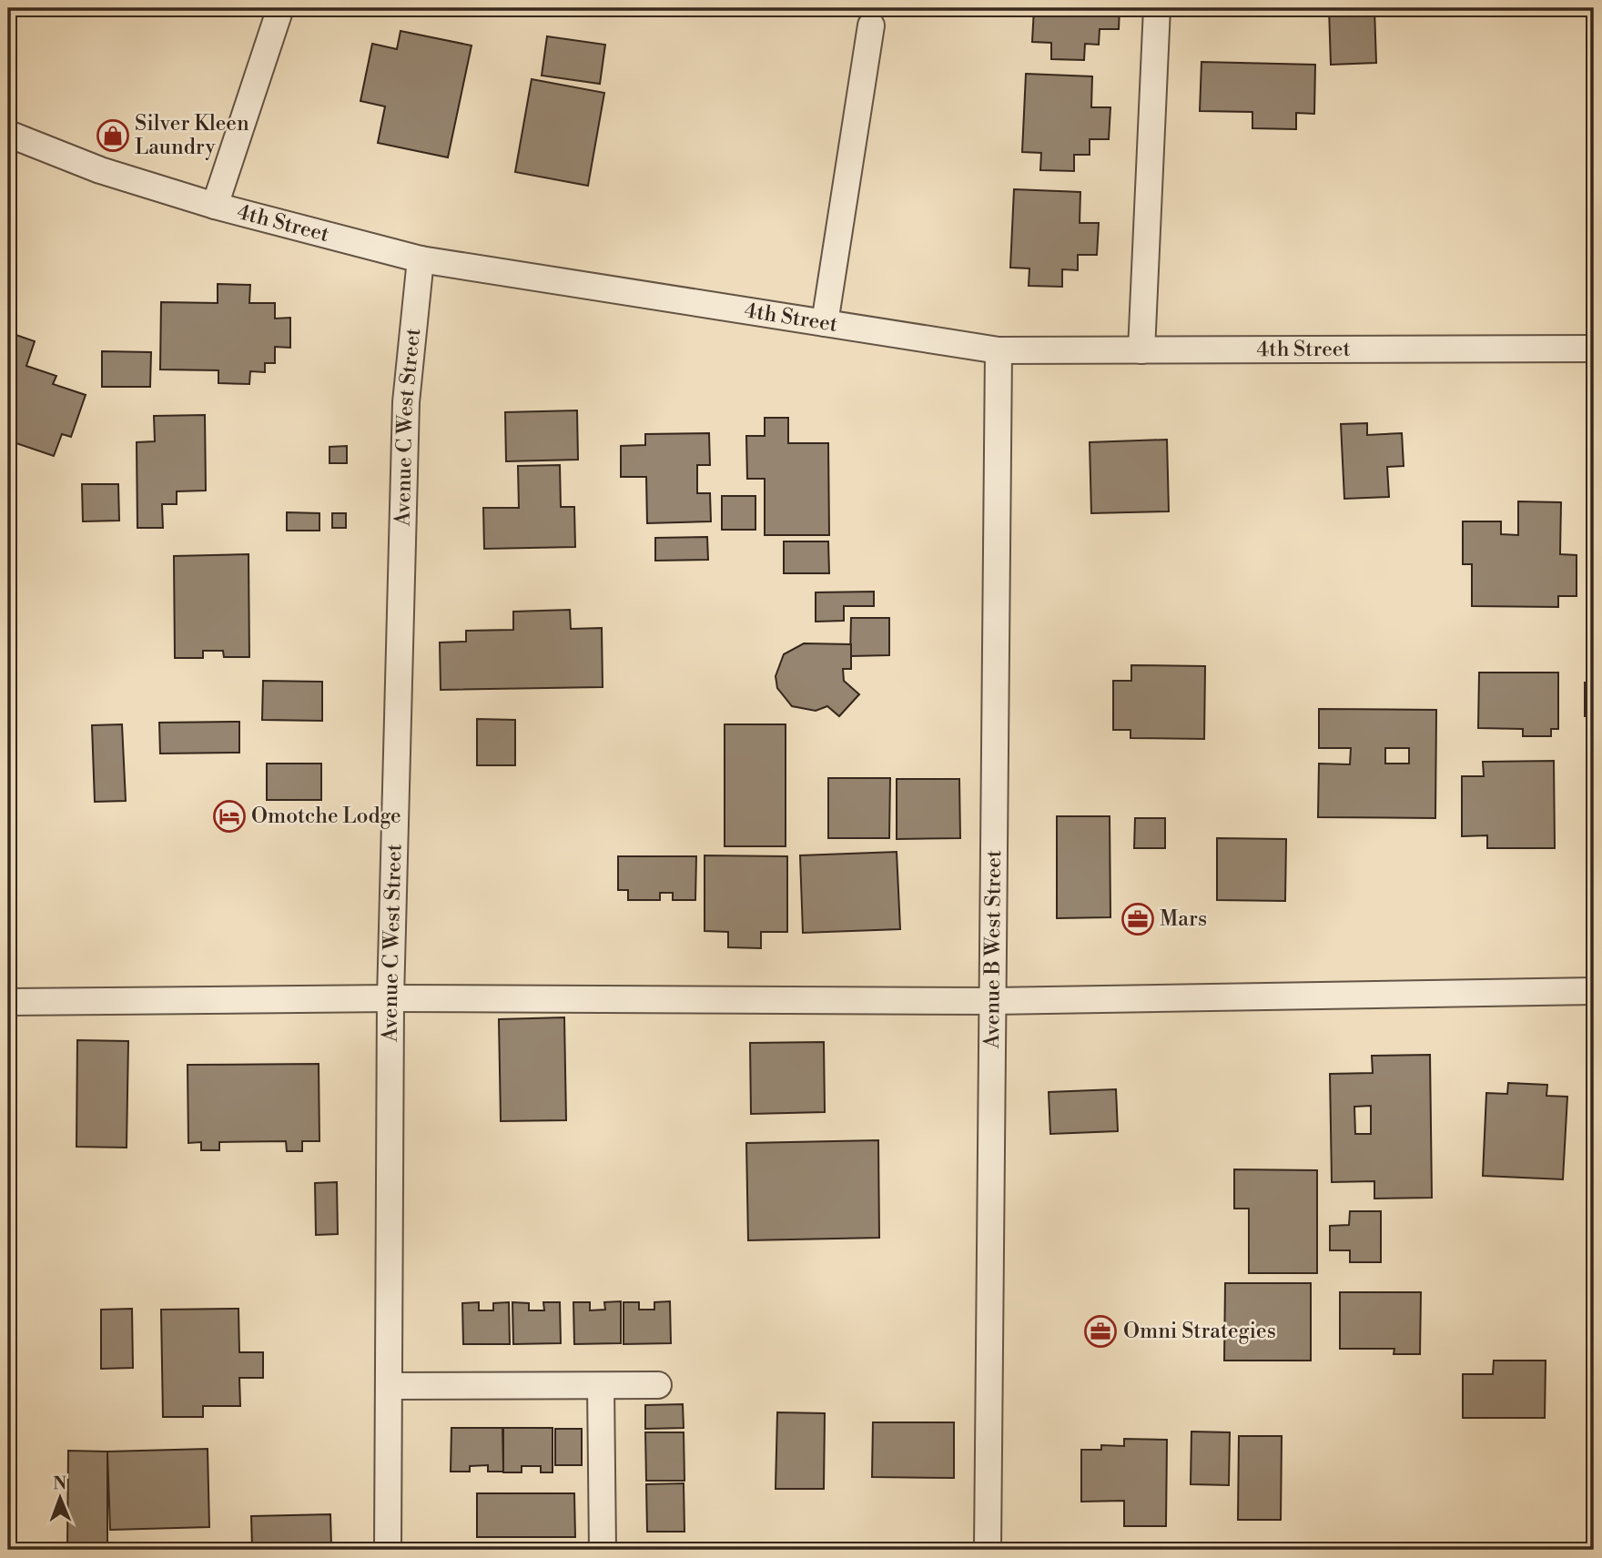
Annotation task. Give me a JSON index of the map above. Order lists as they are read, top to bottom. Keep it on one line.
{"streets":{"street":["4th Street","Avenue C West Street","Avenue B West Street"]},"crossings":[["4th Street","Avenue C West Street"],["4th Street","Avenue B West Street"]],"places":{"shop":["Silver Kleen Laundry"],"hotel":["Omotche Lodge"],"office":["Mars","Omni Strategies"]},"north":"top"}
